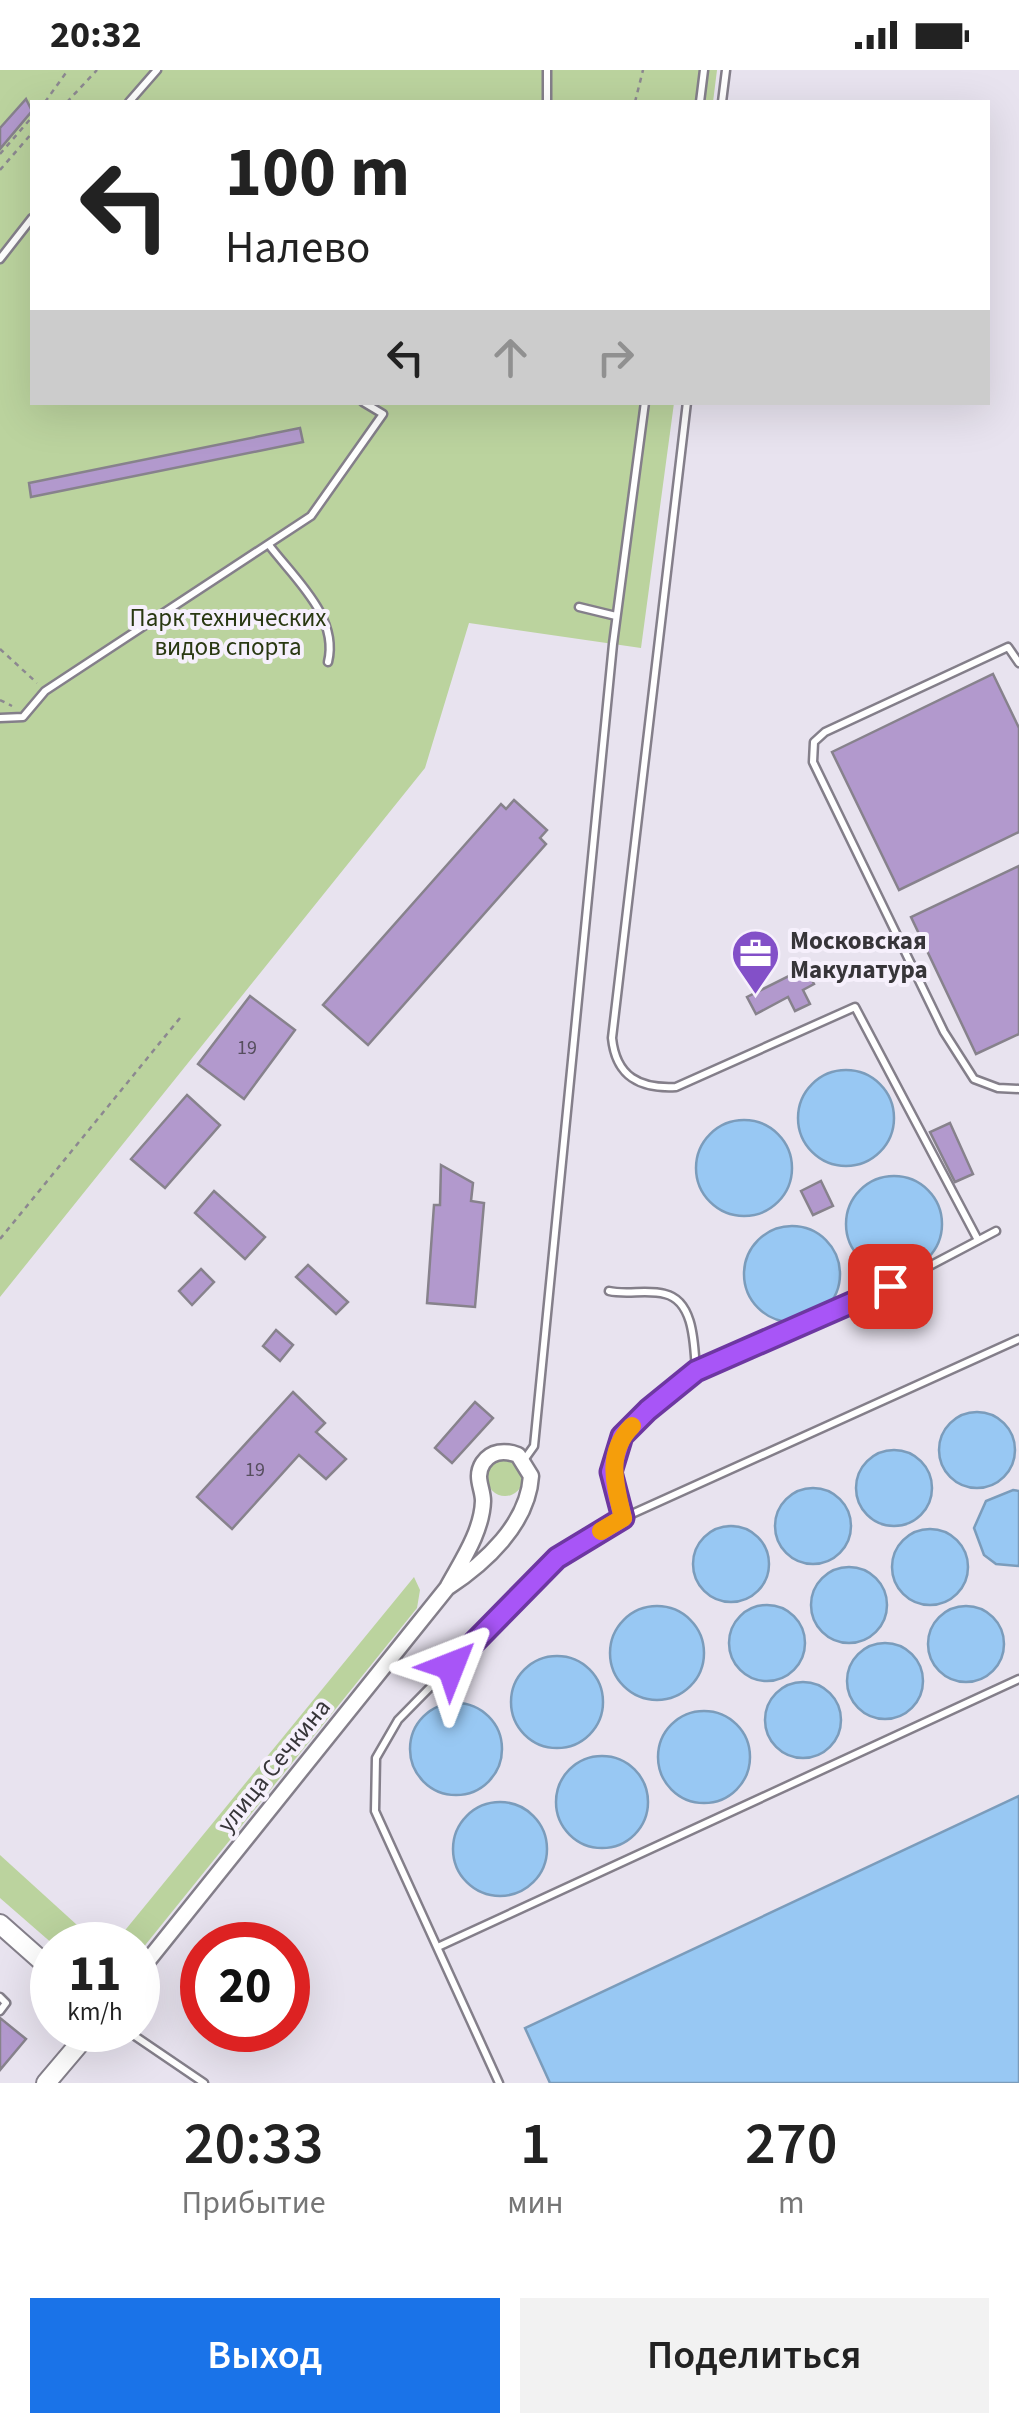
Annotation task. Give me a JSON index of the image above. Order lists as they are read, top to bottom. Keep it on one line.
{"streets":{"street":["улица Сечкина"]},"parks":["Парк технических видов спорта"],"places":{"office":["Московская Макулатура"]},"house_numbers":["19","19"],"page":{"status":"20:32","turn":["100 m","Налево"],"speed":"11 km/h","limit":"20","eta":["20:33","Прибытие","1","мин","270","m"],"buttons":["Выход","Поделиться"]}}
